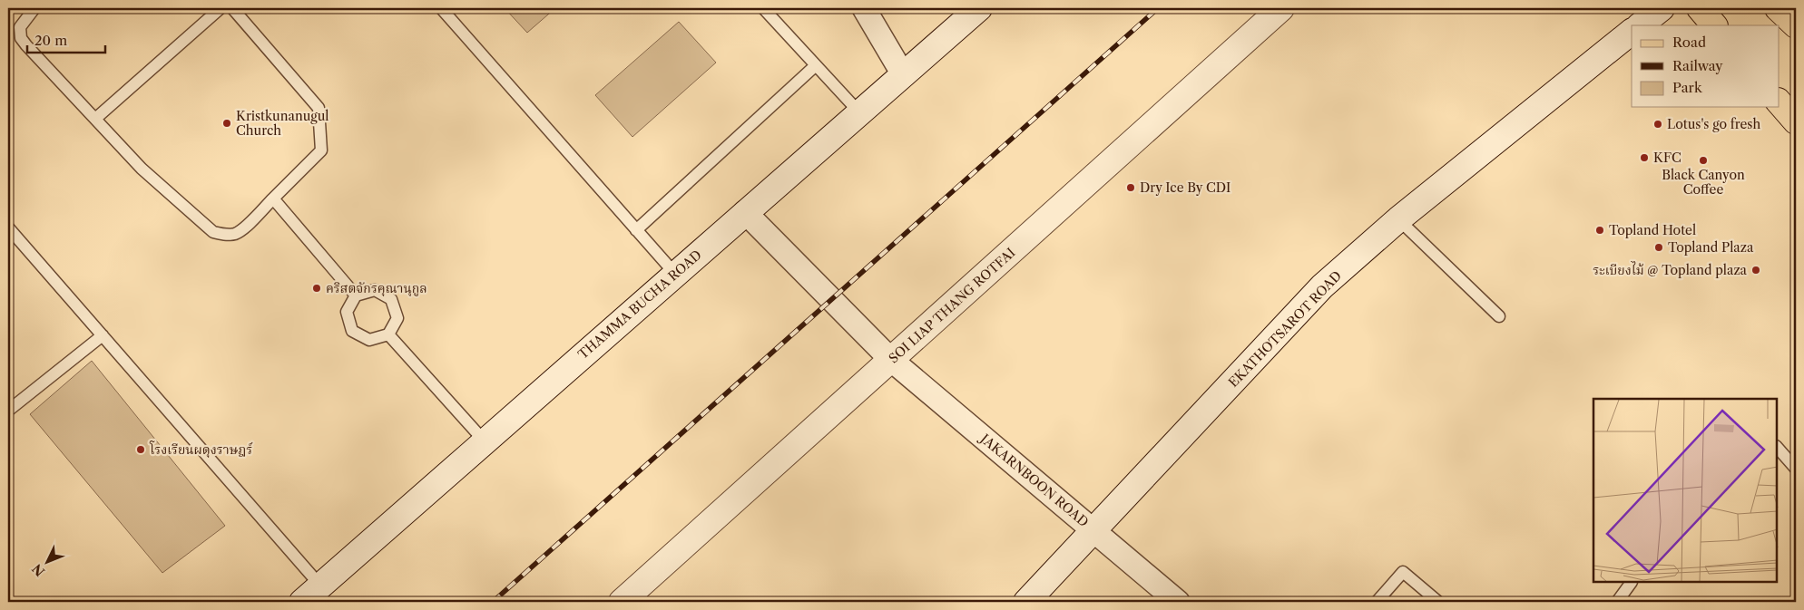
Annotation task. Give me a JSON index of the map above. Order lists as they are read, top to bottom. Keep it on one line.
{"streets":{"main road":["THAMMA BUCHA ROAD","SOI LIAP THANG ROTFAI","EKATHOTSAROT ROAD"],"street":["JAKARNBOON ROAD"]},"crossings":[["THAMMA BUCHA ROAD","JAKARNBOON ROAD"],["SOI LIAP THANG ROTFAI","JAKARNBOON ROAD"],["EKATHOTSAROT ROAD","JAKARNBOON ROAD"]],"places":["Kristkunanugul Church","Lotus's go fresh","KFC","Black Canyon Coffee","Dry Ice By CDI","Topland Hotel","Topland Plaza","ระเบียงไม้ @ Topland plaza","คริสตจักรคุณานุกูล","โรงเรียนผดุงราษฎร์"],"legend":["Road","Railway","Park"],"scale_bar":"20 m","north":"bottom left"}
